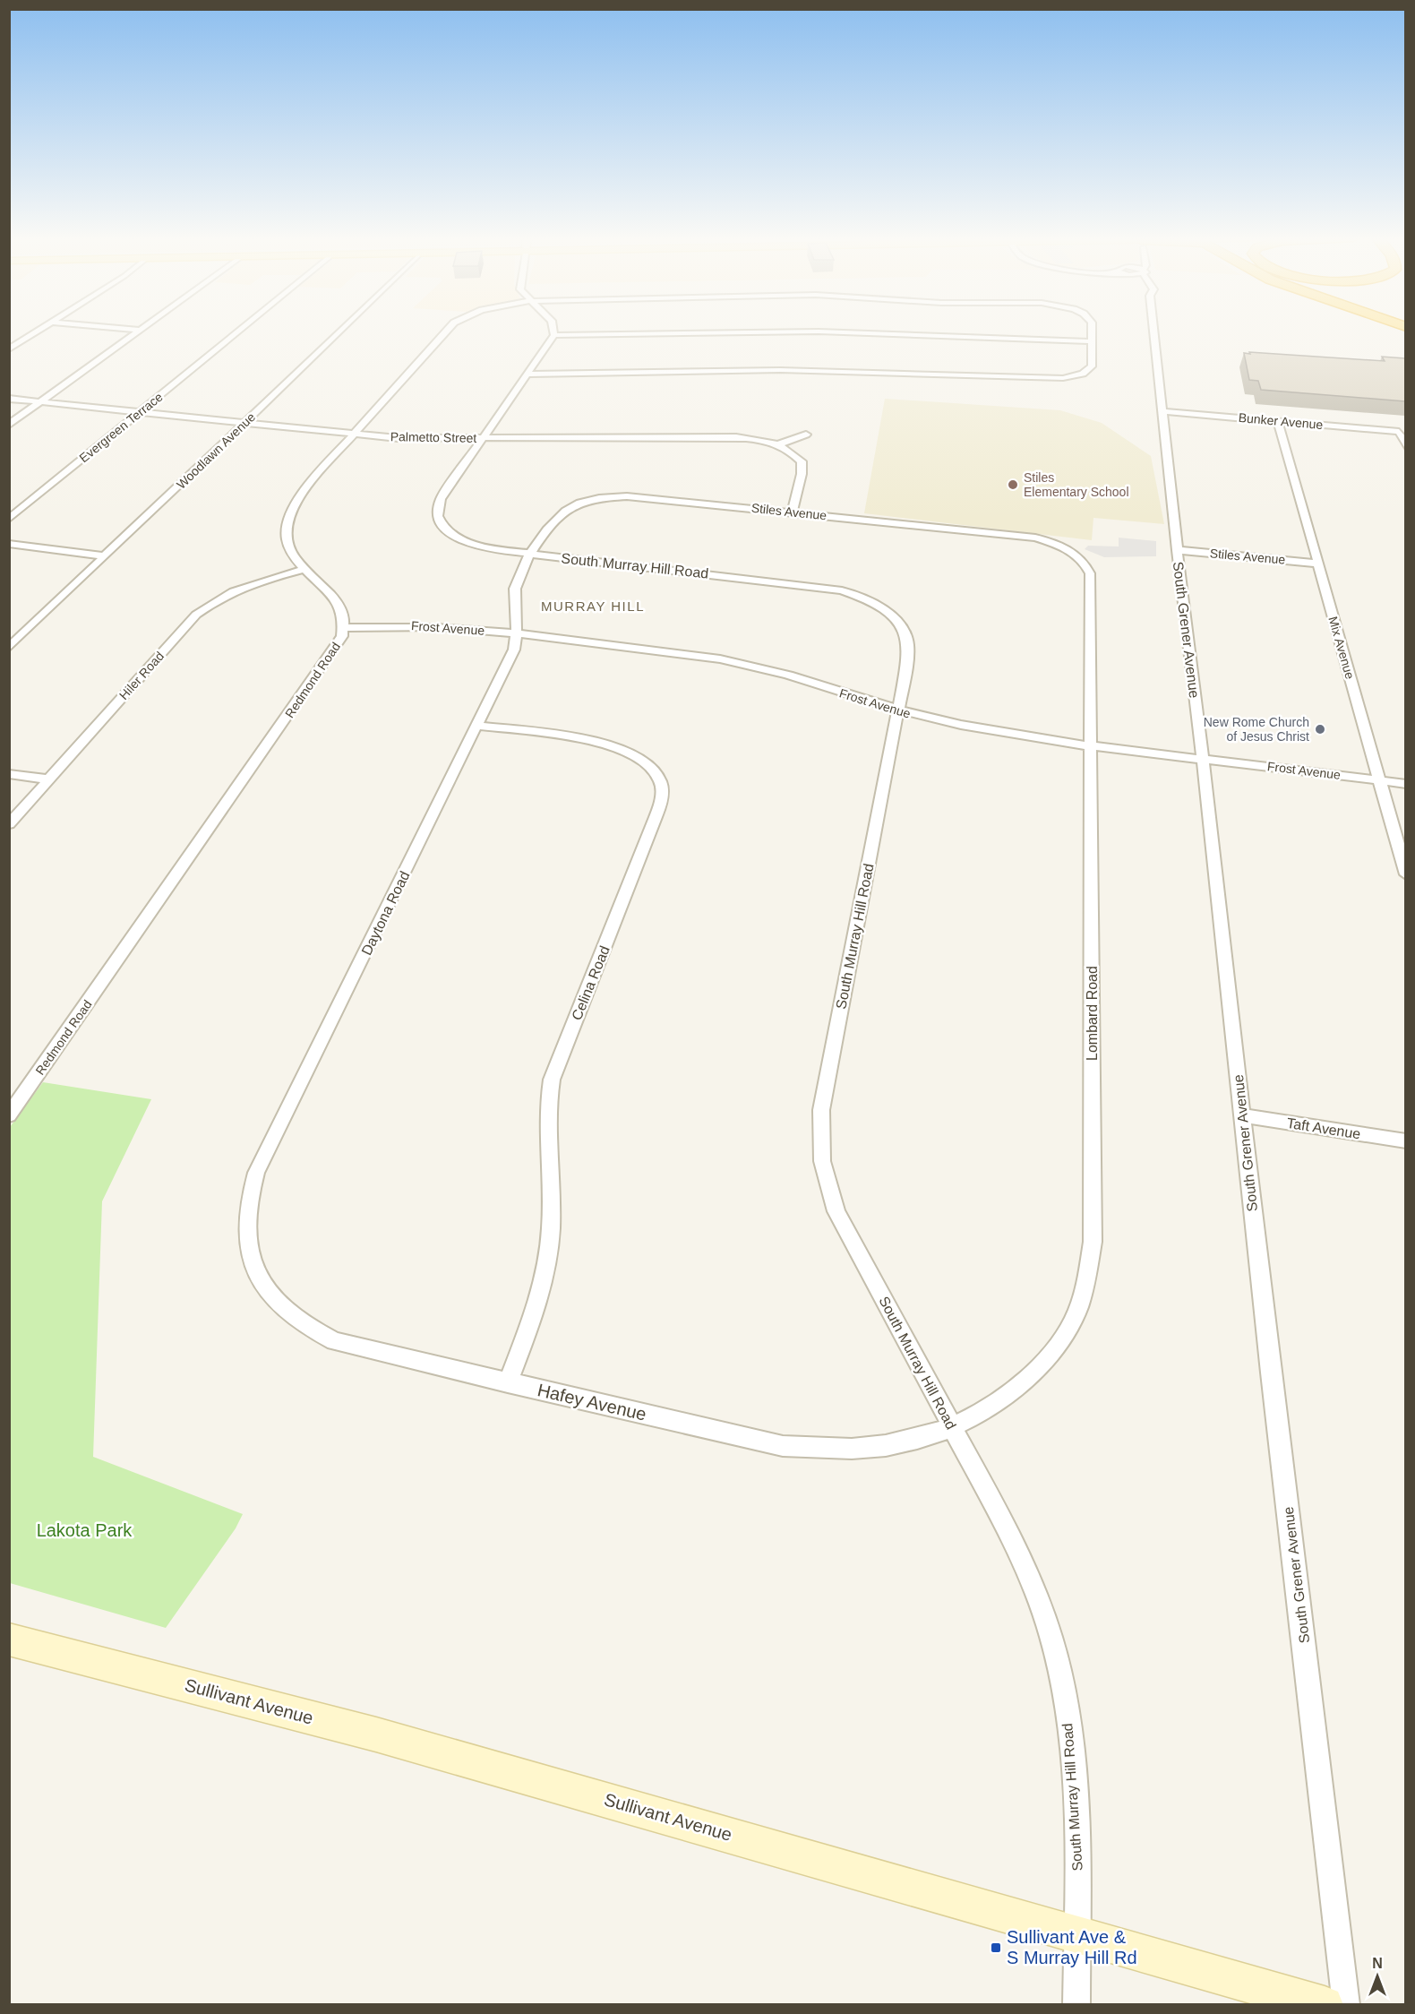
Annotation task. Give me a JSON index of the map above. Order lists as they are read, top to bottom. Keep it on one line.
{"streets":{"street":["Bunker Avenue","Evergreen Terrace","Palmetto Street","Woodlawn Avenue","Stiles Avenue","South Murray Hill Road","Frost Avenue","South Grener Avenue","Mix Avenue","Hiler Road","Redmond Road","Daytona Road","Celina Road","Lombard Road","Taft Avenue","Hafey Avenue","Sullivant Avenue"]},"crossings":[["Bunker Avenue","South Grener Avenue"],["Bunker Avenue","Mix Avenue"],["Evergreen Terrace","Palmetto Street"],["Palmetto Street","Woodlawn Avenue"],["Palmetto Street","Stiles Avenue"],["Palmetto Street","South Murray Hill Road"],["Palmetto Street","Redmond Road"],["Stiles Avenue","South Murray Hill Road"],["Stiles Avenue","South Grener Avenue"],["Stiles Avenue","Mix Avenue"],["Stiles Avenue","Daytona Road"],["Stiles Avenue","Lombard Road"],["South Murray Hill Road","Frost Avenue"],["South Murray Hill Road","Daytona Road"],["South Murray Hill Road","Lombard Road"],["South Murray Hill Road","Hafey Avenue"],["South Murray Hill Road","Sullivant Avenue"],["Frost Avenue","South Grener Avenue"],["Frost Avenue","Mix Avenue"],["Frost Avenue","Redmond Road"],["Frost Avenue","Daytona Road"],["Frost Avenue","Lombard Road"],["South Grener Avenue","Taft Avenue"],["Hiler Road","Redmond Road"],["Daytona Road","Celina Road"],["Daytona Road","Hafey Avenue"],["Celina Road","Hafey Avenue"],["Lombard Road","Hafey Avenue"]],"districts":["MURRAY HILL"],"parks":["Lakota Park"],"places":{"other":["Stiles Elementary School","New Rome Church of Jesus Christ"],"transit":["Sullivant Ave & S Murray Hill Rd"]},"north":"top"}
